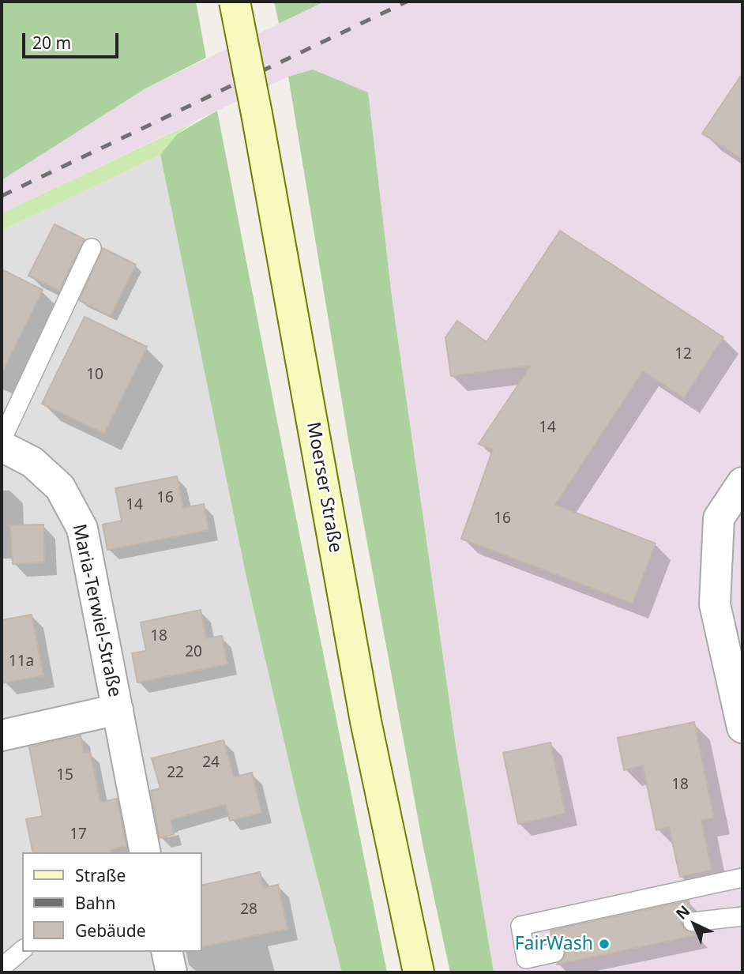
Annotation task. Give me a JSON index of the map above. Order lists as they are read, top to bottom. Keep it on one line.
{"streets":{"main road":["Moerser Straße"],"street":["Maria-Terwiel-Straße"]},"places":["FairWash"],"house_numbers":["12","10","14","16","14","16","18","20","11a","24","22","15","18","17","28"],"legend":["Straße","Bahn","Gebäude"],"scale_bar":"20 m","north":"top left"}
